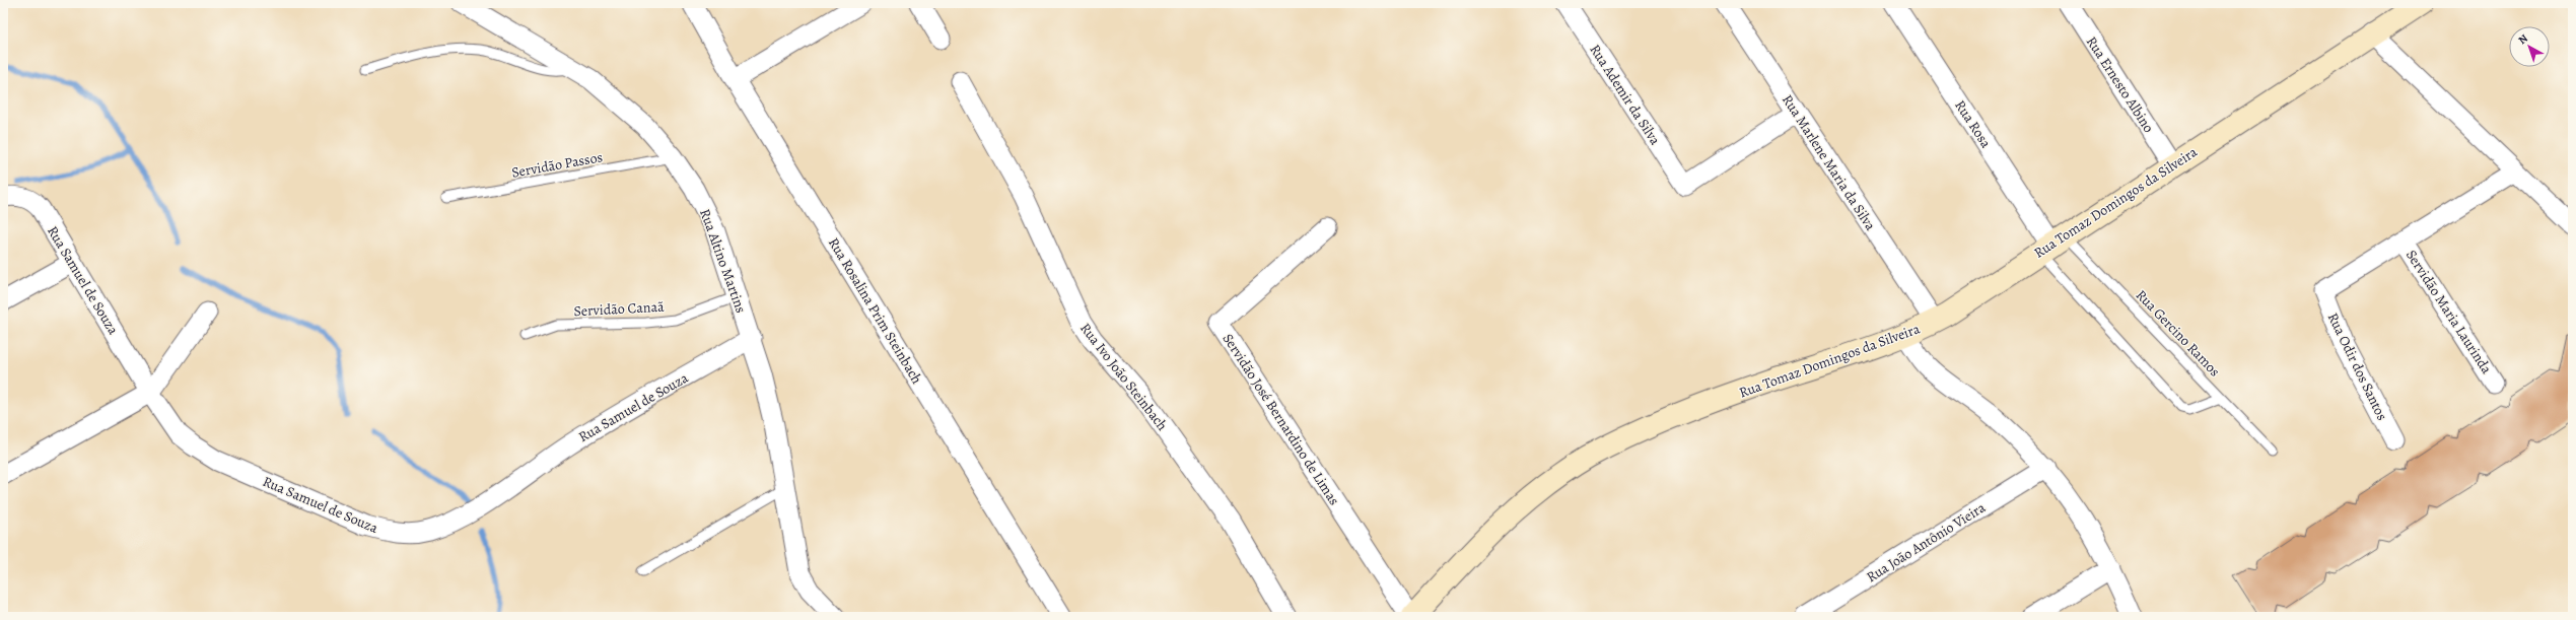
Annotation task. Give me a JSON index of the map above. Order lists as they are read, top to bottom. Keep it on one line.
{"streets":{"main road":["Rua Tomaz Domingos da Silveira"],"street":["Rua Ernesto Albino","Rua Ademir da Silva","Rua Rosa","Rua Marlene Maria da Silva","Rua Altino Martins","Rua Samuel de Souza","Rua Rosalina Prim Steinbach","Servidão Maria Laurinda","Rua Odir dos Santos","Rua Ivo João Steinbach","Servidão José Bernardino de Limas","Rua João Antônio Vieira"],"lane":["Servidão Passos","Servidão Canaã","Rua Gercino Ramos"]},"crossings":[["Rua Ernesto Albino","Rua Tomaz Domingos da Silveira"],["Rua Ademir da Silva","Rua Marlene Maria da Silva"],["Rua Rosa","Rua Tomaz Domingos da Silveira"],["Rua Rosa","Rua Gercino Ramos"],["Rua Marlene Maria da Silva","Rua Tomaz Domingos da Silveira"],["Servidão Passos","Rua Altino Martins"],["Rua Tomaz Domingos da Silveira","Rua Gercino Ramos"],["Rua Tomaz Domingos da Silveira","Servidão José Bernardino de Limas"],["Rua Altino Martins","Rua Samuel de Souza"],["Rua Altino Martins","Servidão Canaã"],["Servidão Maria Laurinda","Rua Odir dos Santos"]],"north":"top left"}
